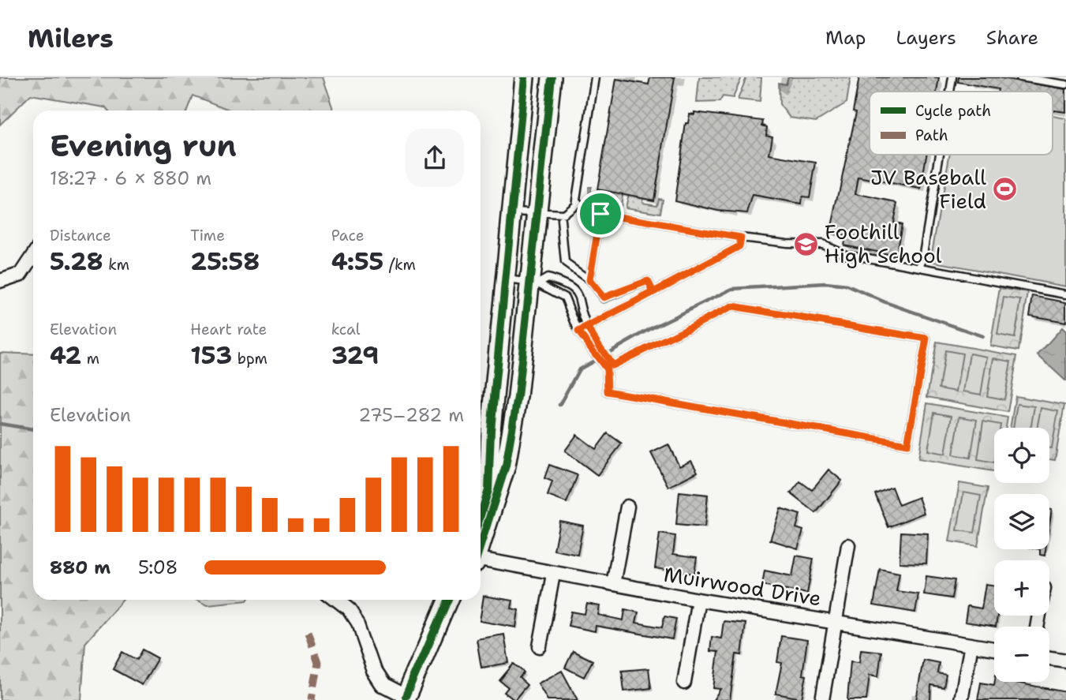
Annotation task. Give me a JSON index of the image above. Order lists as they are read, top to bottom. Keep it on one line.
{"streets":{"street":["Muirwood Drive"]},"places":{"sports":["JV Baseball Field"],"school or university":["Foothill High School"]},"legend":["Cycle path","Path"],"page":{"header":"Milers","nav":["Map","Layers","Share"],"heading":["Evening run","18:27 · 6 × 880 m"],"stats":[["Distance","5.28 km"],["Time","25:58"],["Pace","4:55 /km"],["Elevation","42 m"],["Heart rate","153 bpm"],["kcal","329"]],"chart":["Elevation","275–282 m"],"map_buttons":["+","−"],"list":[{"name":"880 m","note":"5:08"}]}}
